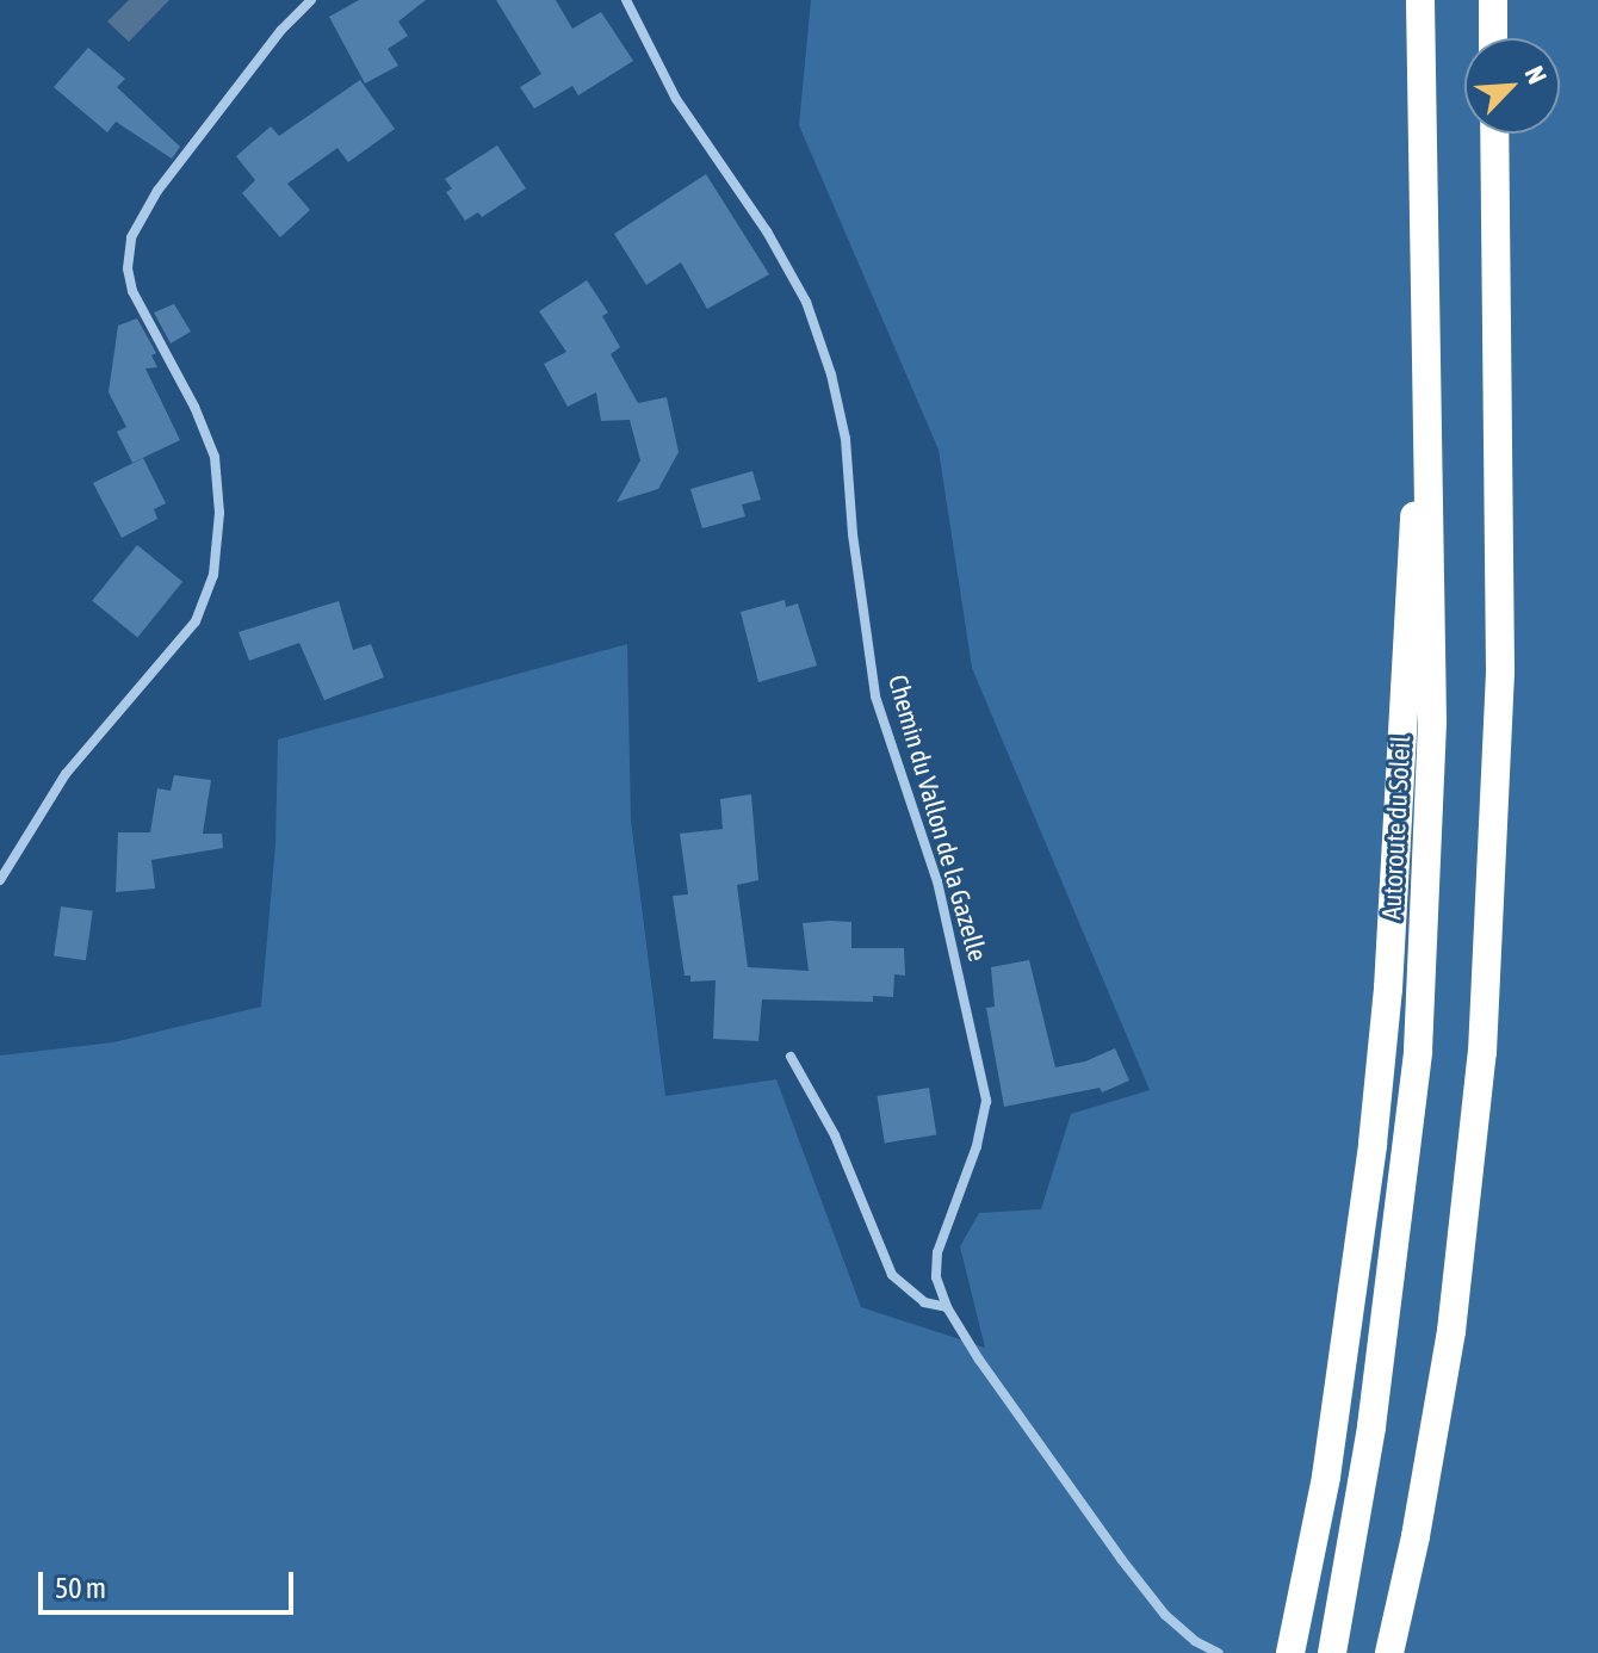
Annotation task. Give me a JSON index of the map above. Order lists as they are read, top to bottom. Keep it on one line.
{"streets":{"highway":["Autoroute du Soleil"],"street":["Chemin du Vallon de la Gazelle"]},"scale_bar":"50 m","north":"top right"}
